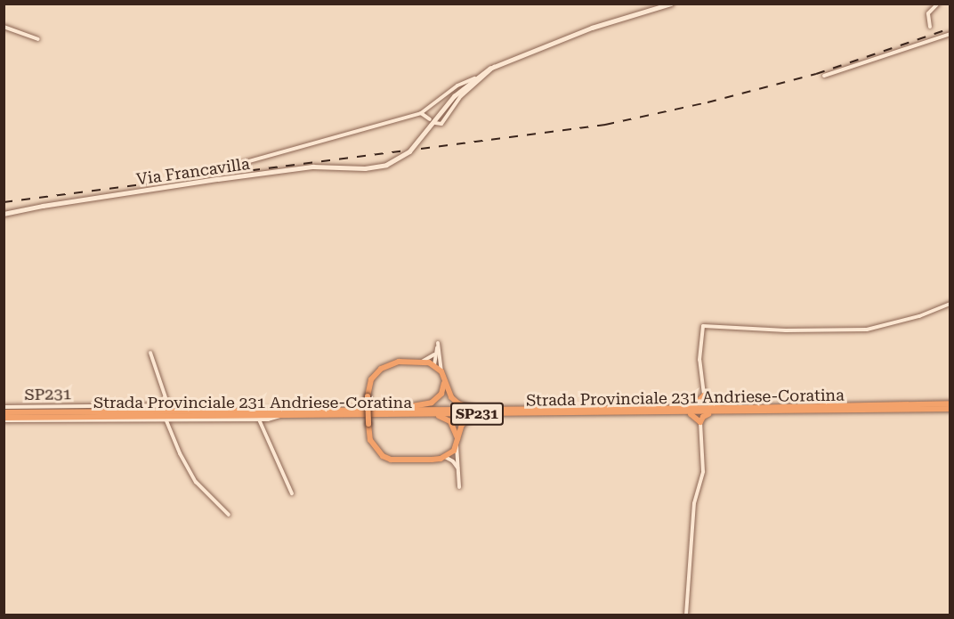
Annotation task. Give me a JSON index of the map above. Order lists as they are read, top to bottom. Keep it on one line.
{"streets":{"highway":["SP231","Strada Provinciale 231 Andriese-Coratina"],"street":["Via Francavilla"]},"crossings":[["SP231","Strada Provinciale 231 Andriese-Coratina"]]}
